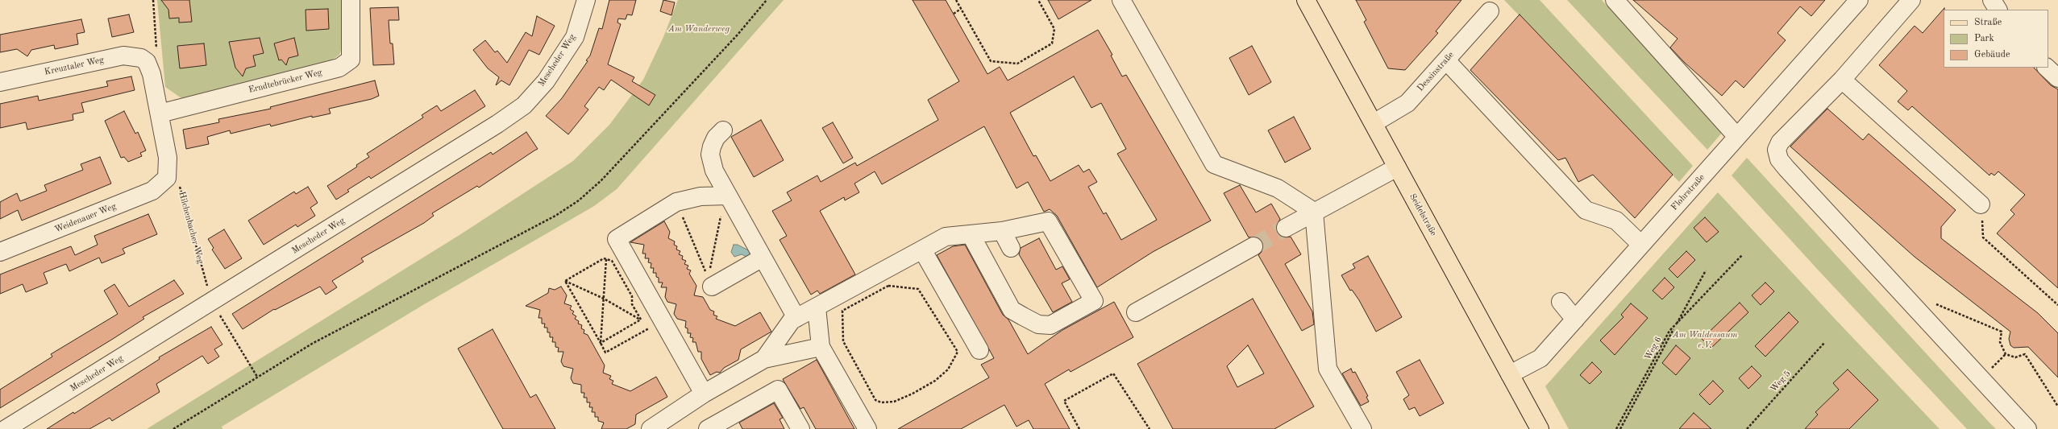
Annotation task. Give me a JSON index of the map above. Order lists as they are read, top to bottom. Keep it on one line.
{"streets":{"main road":["Seidelstraße"],"street":["Mescheder Weg","Kreuztaler Weg","Dessinstraße","Erndtebrücker Weg","Flohrstraße","Weidenauer Weg"],"path":["Hilchenbacher Weg","Weg 6","Weg 5"]},"crossings":[["Mescheder Weg","Hilchenbacher Weg"],["Dessinstraße","Seidelstraße"],["Flohrstraße","Seidelstraße"],["Weidenauer Weg","Hilchenbacher Weg"]],"parks":["Am Wanderweg","Am Waldessaum e.V."],"legend":["Straße","Park","Gebäude"]}
